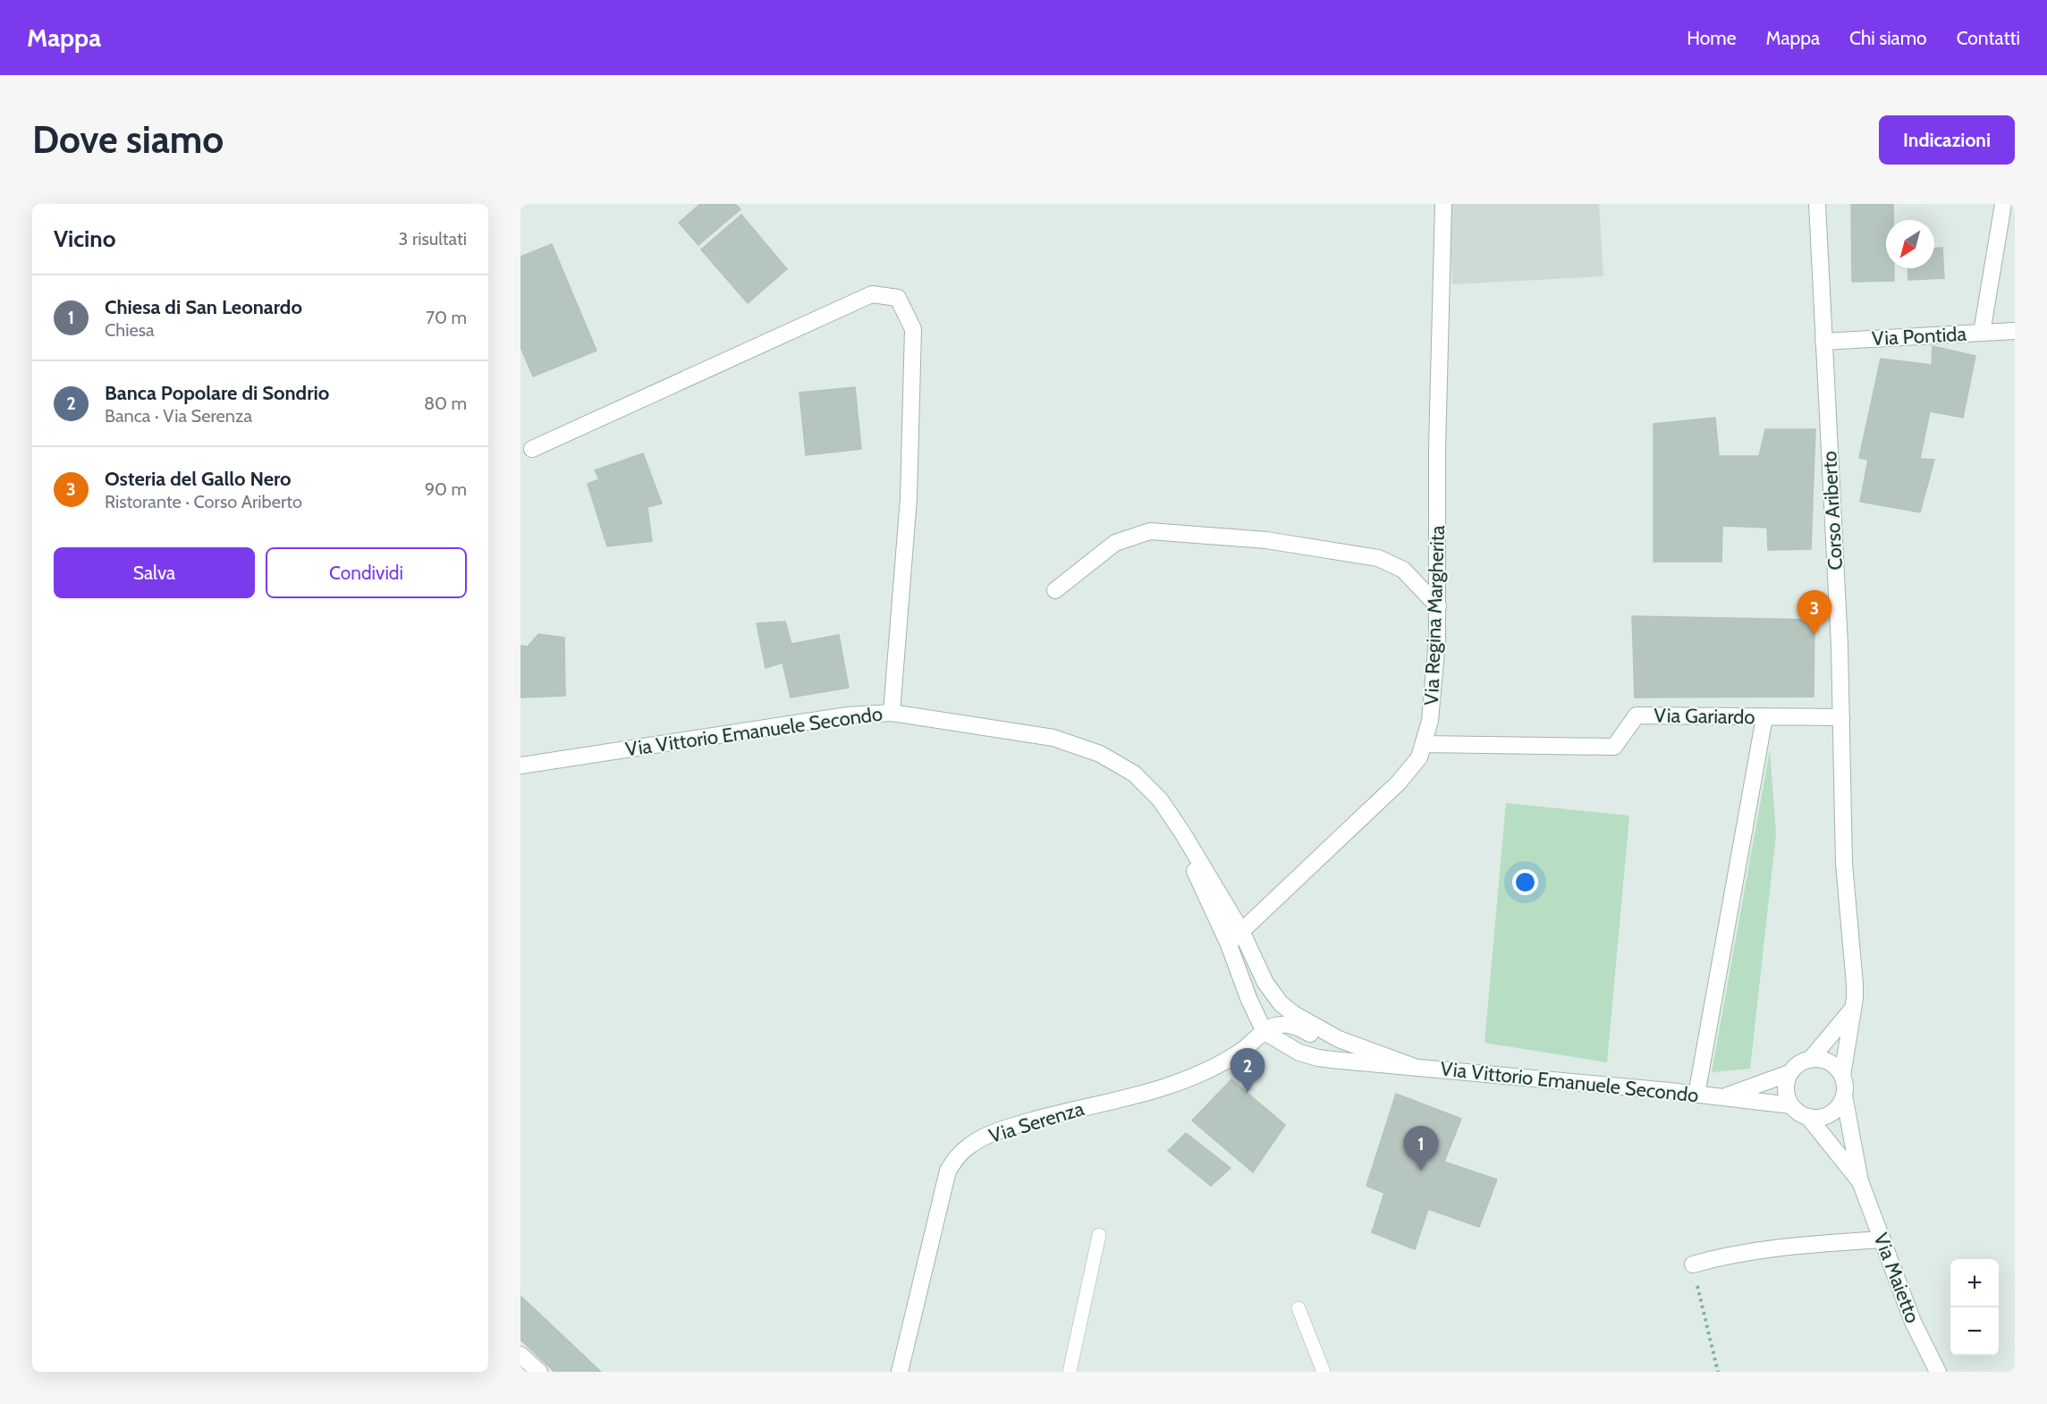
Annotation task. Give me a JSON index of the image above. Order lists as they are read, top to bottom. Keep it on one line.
{"streets":{"street":["Via Pontida","Corso Ariberto","Via Regina Margherita","Via Gariardo","Via Vittorio Emanuele Secondo","Via Serenza","Via Maietto"]},"crossings":[["Via Pontida","Corso Ariberto"],["Corso Ariberto","Via Gariardo"],["Corso Ariberto","Via Vittorio Emanuele Secondo"],["Corso Ariberto","Via Maietto"],["Via Regina Margherita","Via Gariardo"],["Via Regina Margherita","Via Vittorio Emanuele Secondo"],["Via Vittorio Emanuele Secondo","Via Serenza"],["Via Vittorio Emanuele Secondo","Via Maietto"]],"north":"bottom left","page":{"header":"Mappa","nav":["Home","Mappa","Chi siamo","Contatti"],"buttons":["Indicazioni",["Salva","Condividi"]],"title":"Dove siamo","heading":["Vicino","3 risultati"],"list":[{"mark":"1","name":"Chiesa di San Leonardo","note":"Chiesa","value":"70 m"},{"mark":"2","name":"Banca Popolare di Sondrio","note":"Banca · Via Serenza","value":"80 m"},{"mark":"3","name":"Osteria del Gallo Nero","note":"Ristorante · Corso Ariberto","value":"90 m"}],"pins":["3","2","1"],"map_buttons":["+","−"]}}
